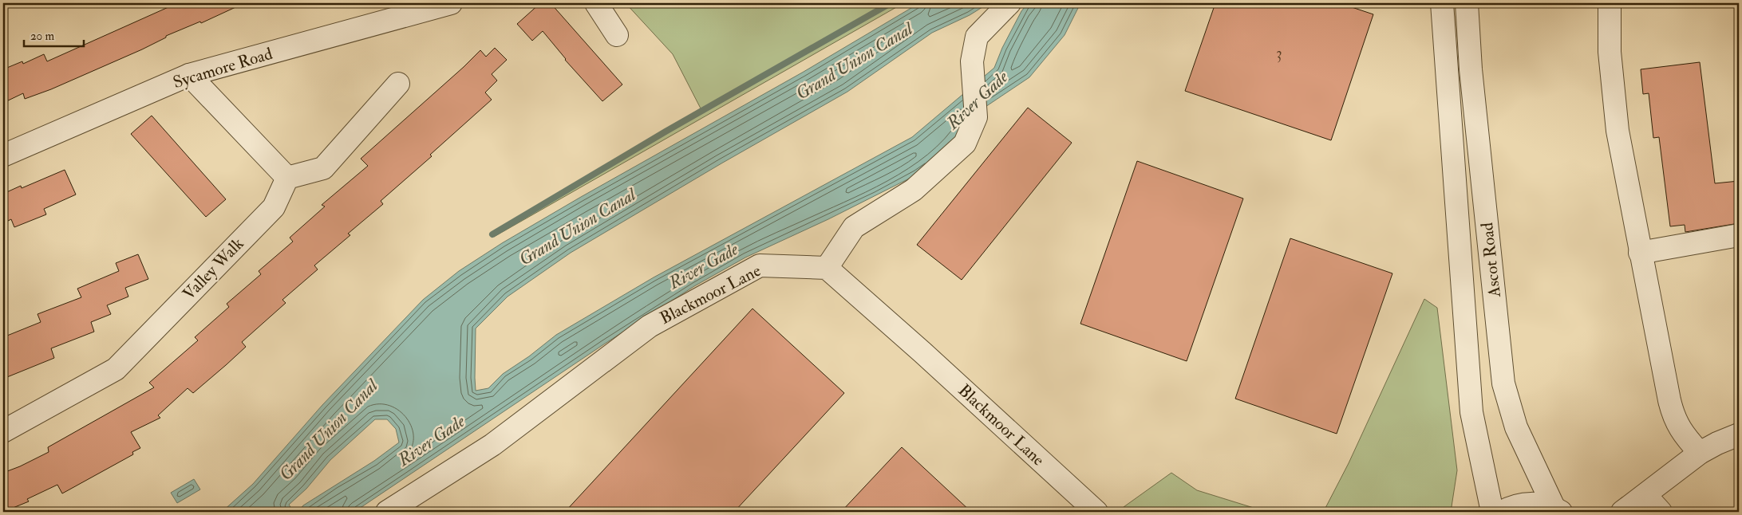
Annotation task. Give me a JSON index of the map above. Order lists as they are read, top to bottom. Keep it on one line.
{"streets":{"street":["Sycamore Road","Ascot Road","Valley Walk","Blackmoor Lane"]},"water":["Grand Union Canal","River Gade"],"house_numbers":["3"],"scale_bar":"20 m"}
